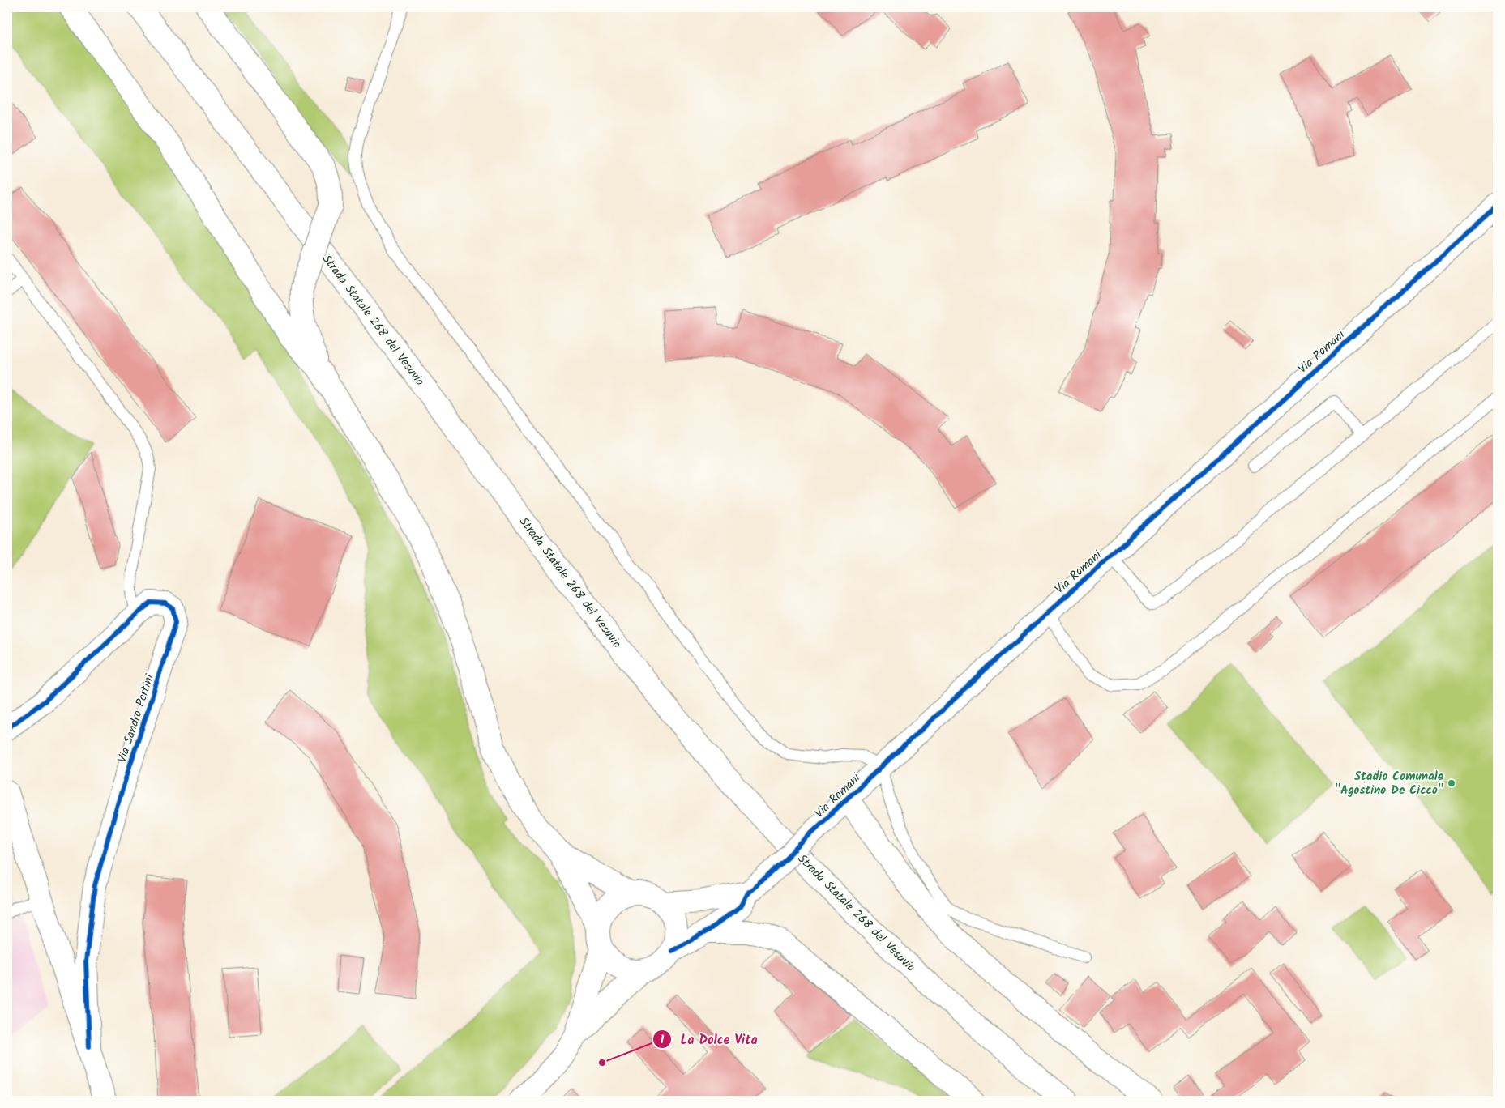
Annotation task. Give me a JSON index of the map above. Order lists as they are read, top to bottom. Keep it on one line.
{"streets":{"main road":["Strada Statale 268 del Vesuvio","Via Romani","Via Sandro Pertini"]},"places":["Stadio Comunale \"Agostino De Cicco\"","La Dolce Vita"]}
